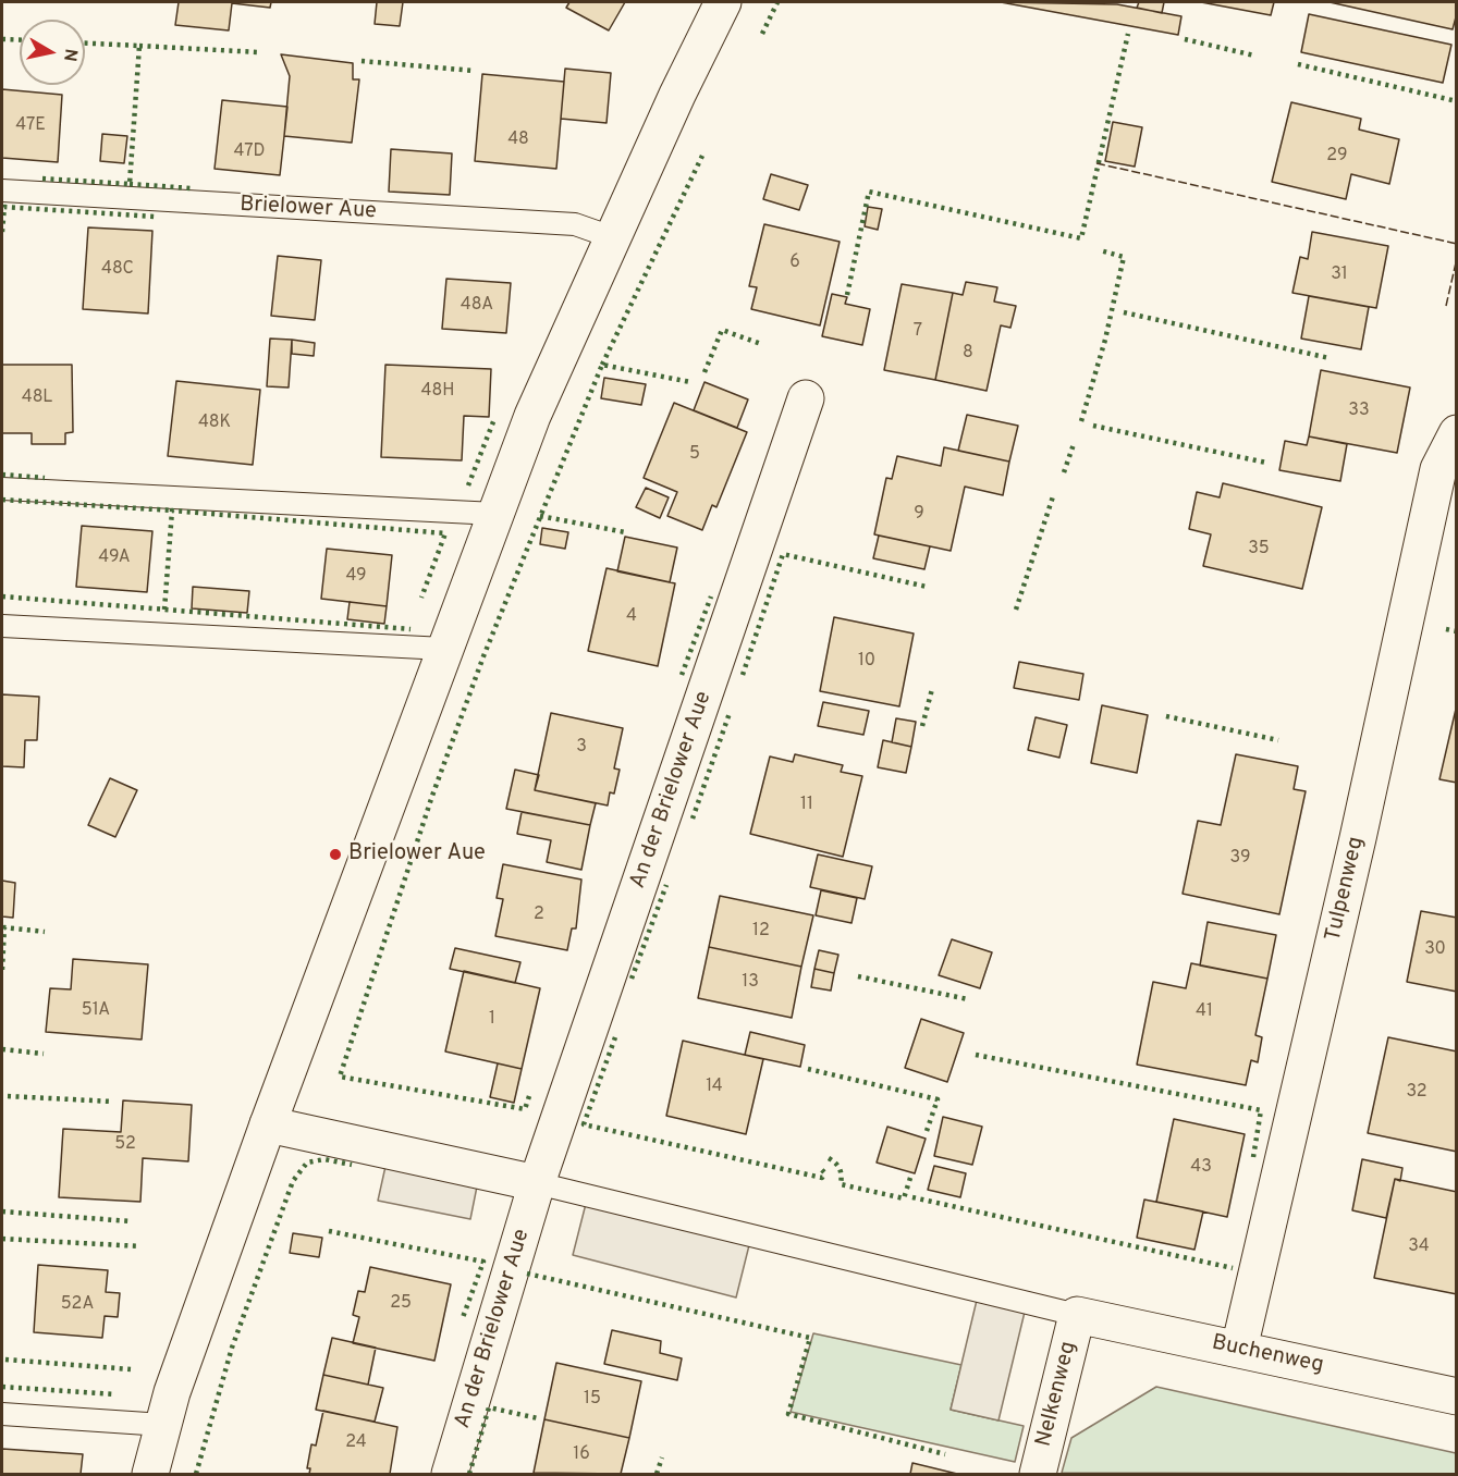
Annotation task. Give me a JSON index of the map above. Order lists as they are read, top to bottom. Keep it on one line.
{"streets":{"street":["An der Brielower Aue","Tulpenweg","Buchenweg","Nelkenweg"],"lane":["Brielower Aue"]},"crossings":[["Tulpenweg","Buchenweg"],["Buchenweg","Nelkenweg"]],"places":["Brielower Aue"],"house_numbers":["47E","48","47D","29","6","48C","31","48A","7","8","48H","48L","33","48K","5","9","35","49A","49","4","10","3","11","39","2","12","30","13","51A","41","1","14","32","52","43","34","25","52A","15","24","16"],"north":"right"}
